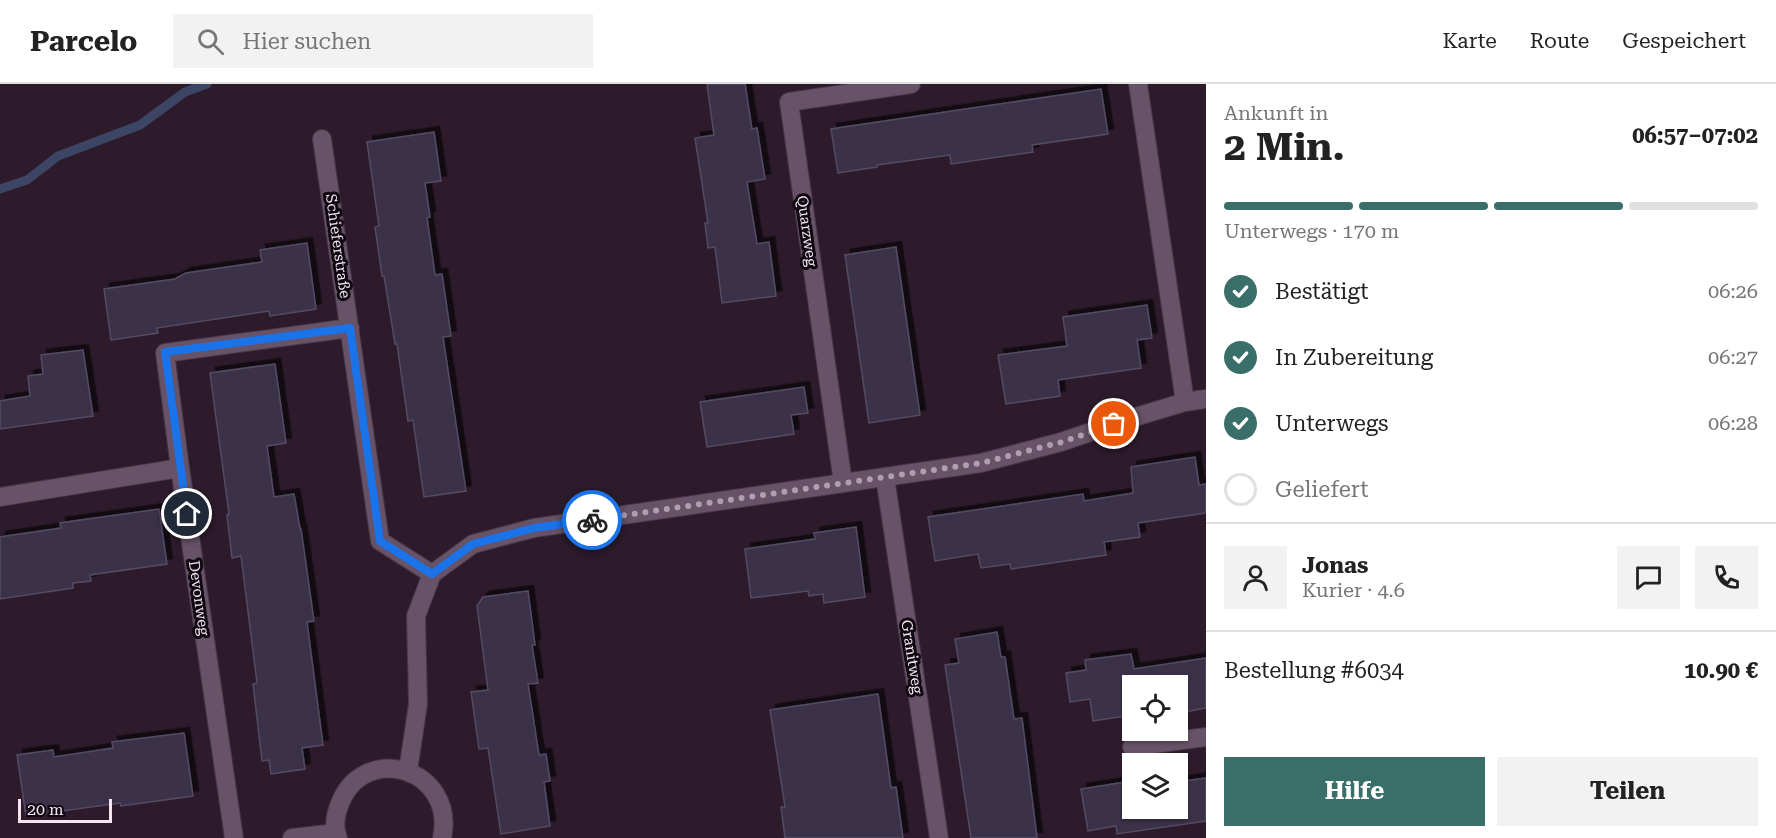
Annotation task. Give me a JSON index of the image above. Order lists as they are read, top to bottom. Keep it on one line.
{"streets":{"street":["Quarzweg","Schieferstraße","Devonweg","Granitweg"]},"crossings":[["Schieferstraße","Devonweg"]],"scale_bar":"20 m","page":{"header":"Parcelo","search":"Hier suchen","nav":["Karte","Route","Gespeichert"],"heading":["2 Min.","Ankunft in","06:57–07:02"],"panel":["Jonas","Kurier · 4.6","Bestellung #6034","10.90 €"],"bar":"Unterwegs · 170 m","list":[["Bestätigt","06:26"],["In Zubereitung","06:27"],["Unterwegs","06:28"],"Geliefert"],"buttons":["Hilfe","Teilen"],"scale":"20 m"}}
